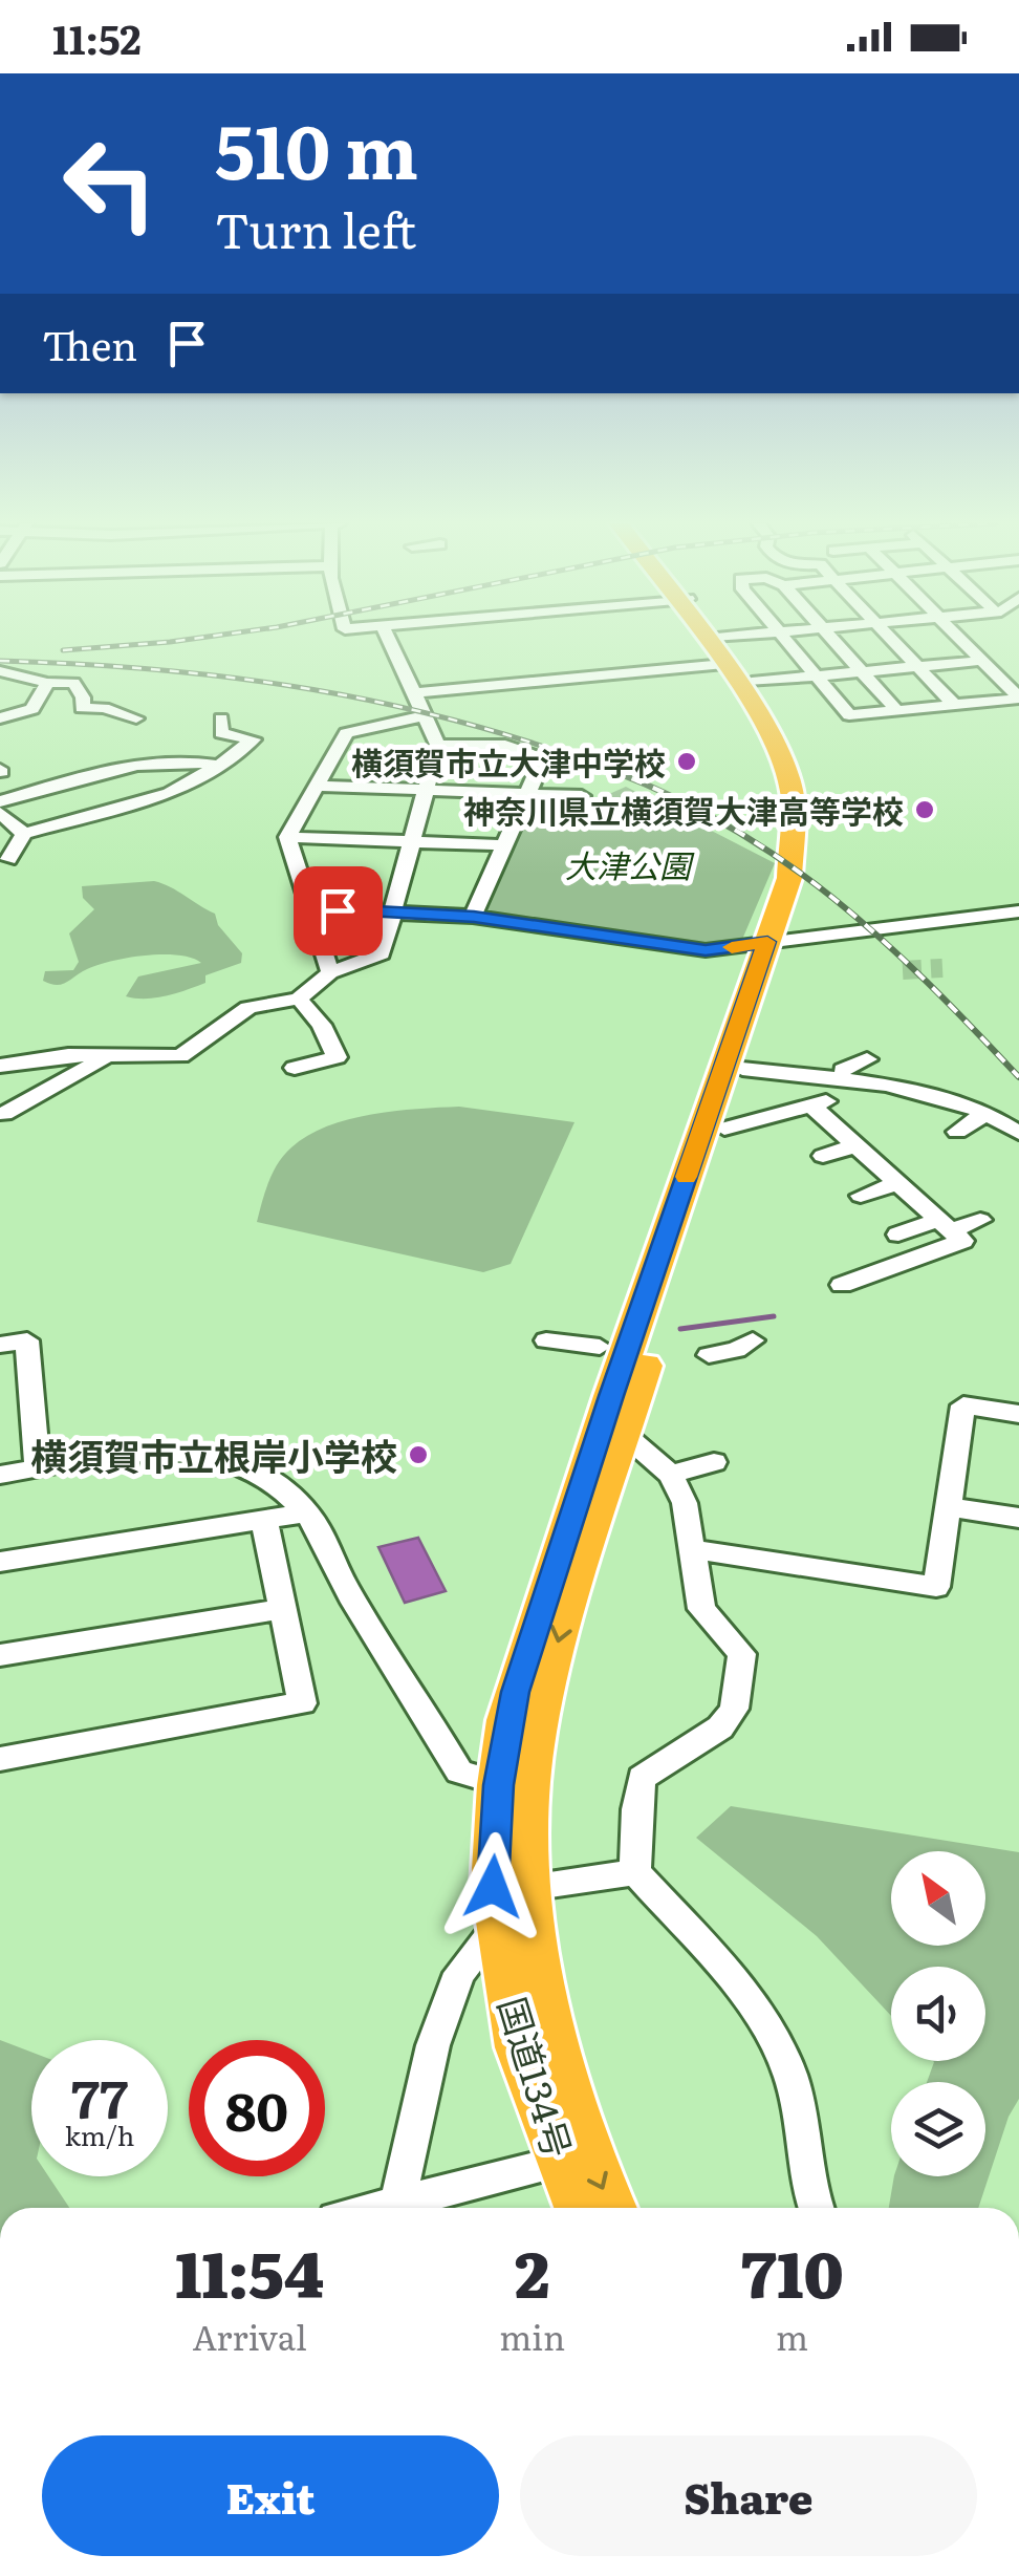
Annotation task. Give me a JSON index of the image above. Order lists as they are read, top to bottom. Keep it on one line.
{"streets":{"highway":["国道134号"]},"parks":["大津公園"],"places":["横須賀市立大津中学校","神奈川県立横須賀大津高等学校","横須賀市立根岸小学校"],"north":"top left","page":{"status":"11:52","turn":["510 m","Turn left"],"then":"Then","speed":"77 km/h","limit":"80","eta":["11:54","Arrival","2","min","710","m"],"buttons":["Exit","Share"]}}
